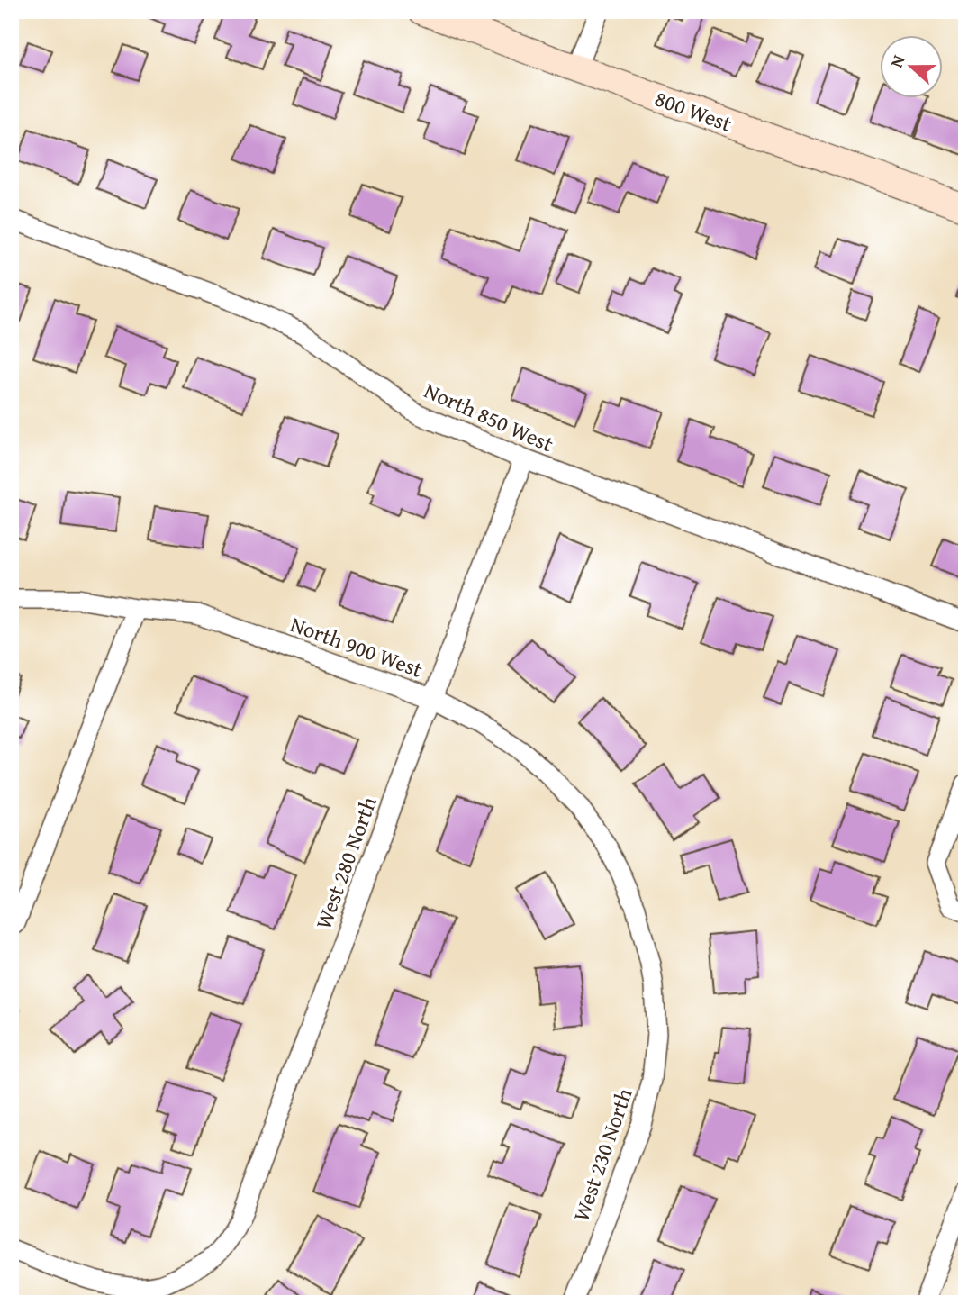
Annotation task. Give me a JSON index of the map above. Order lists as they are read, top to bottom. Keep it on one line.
{"streets":{"street":["800 West","North 850 West","North 900 West","West 280 North","West 230 North"]},"crossings":[["North 850 West","West 280 North"],["North 900 West","West 280 North"],["North 900 West","West 230 North"]],"north":"left"}
